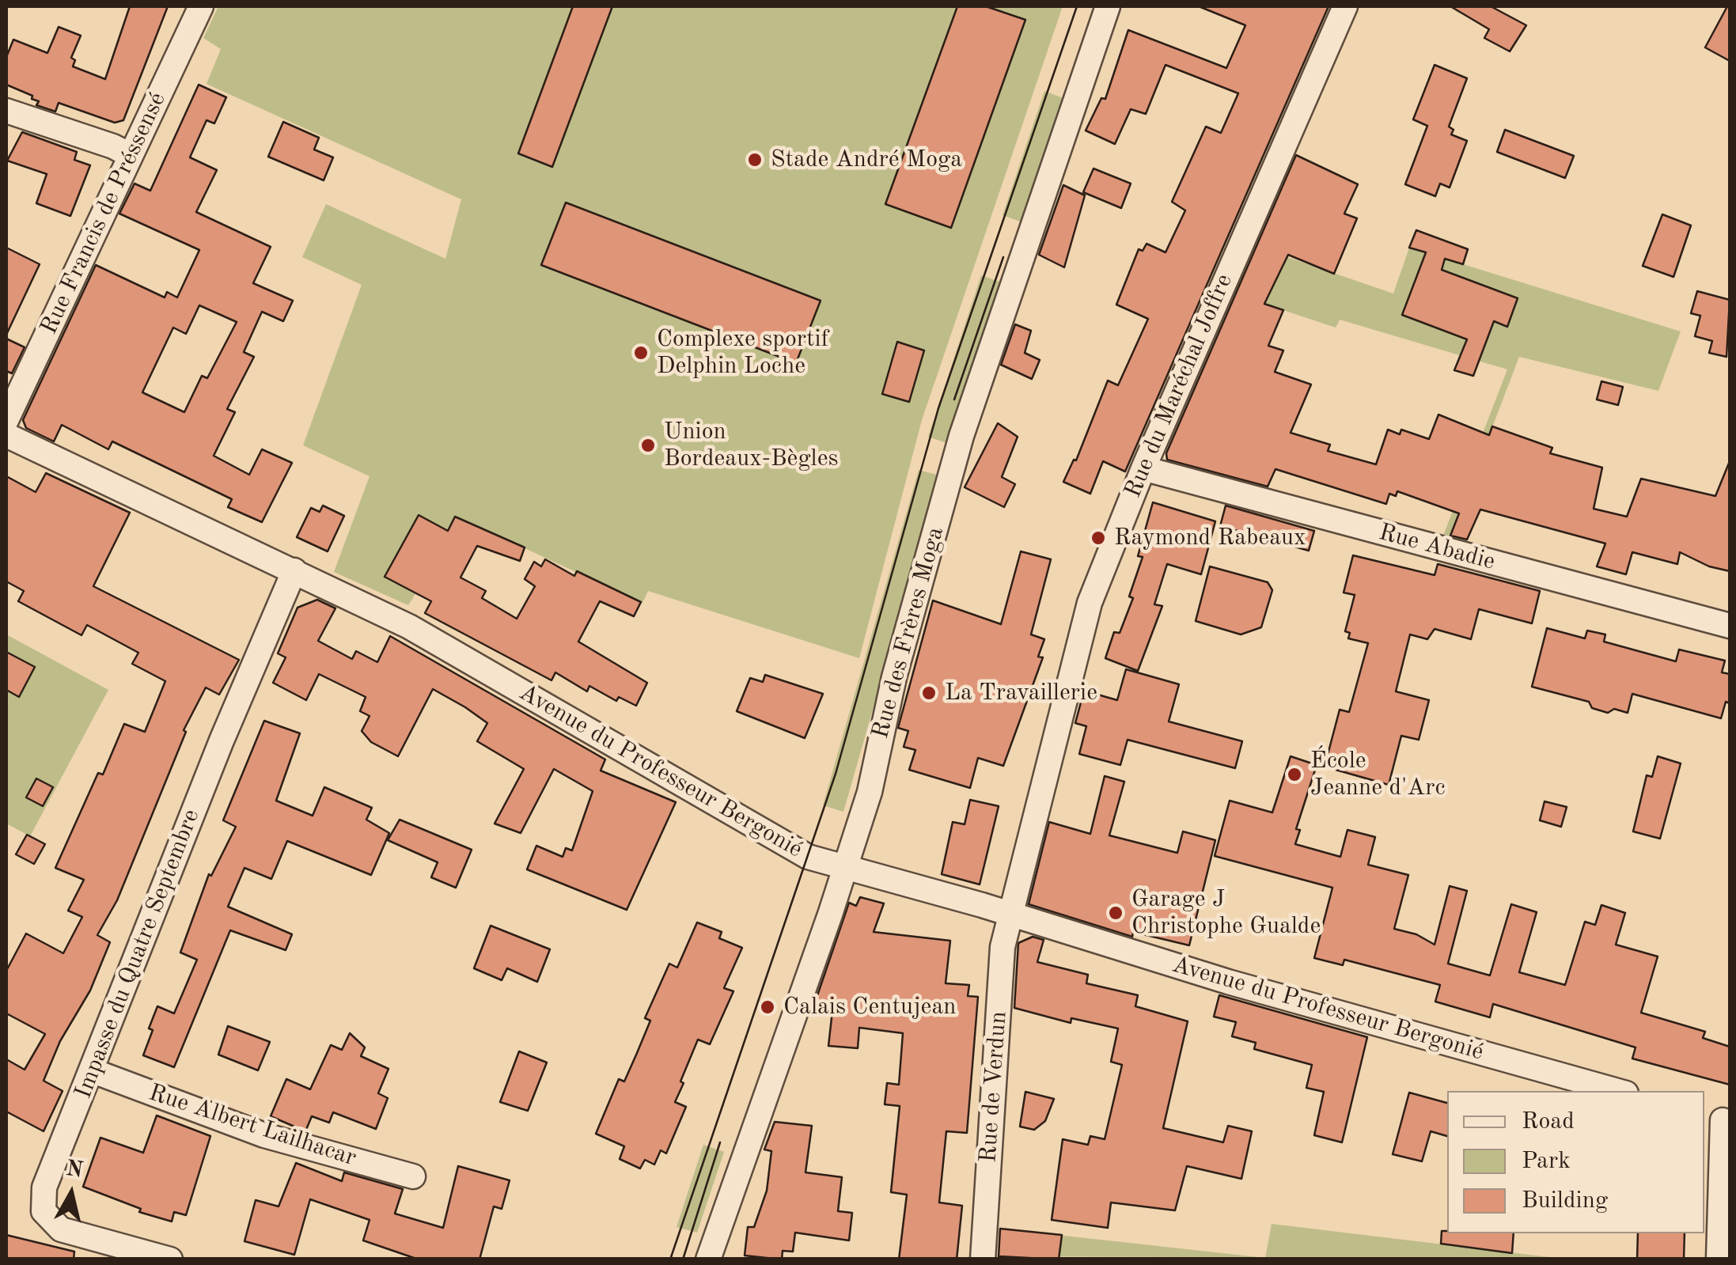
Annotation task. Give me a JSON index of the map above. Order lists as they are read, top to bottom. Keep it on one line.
{"streets":{"street":["Rue Francis de Préssensé","Rue du Maréchal Joffre","Rue Abadie","Rue des Frères Moga","Avenue du Professeur Bergonié","Impasse du Quatre Septembre","Rue de Verdun","Rue Albert Lailhacar"]},"crossings":[["Rue du Maréchal Joffre","Rue Abadie"],["Rue du Maréchal Joffre","Avenue du Professeur Bergonié"],["Rue du Maréchal Joffre","Rue de Verdun"],["Rue des Frères Moga","Avenue du Professeur Bergonié"],["Avenue du Professeur Bergonié","Impasse du Quatre Septembre"],["Avenue du Professeur Bergonié","Rue de Verdun"],["Impasse du Quatre Septembre","Rue Albert Lailhacar"]],"places":["Stade André Moga","Complexe sportif Delphin Loche","Union Bordeaux-Bègles","Raymond Rabeaux","La Travaillerie","École Jeanne d'Arc","Garage J Christophe Gualde","Calais Centujean"],"legend":["Road","Park","Building"],"north":"top"}
